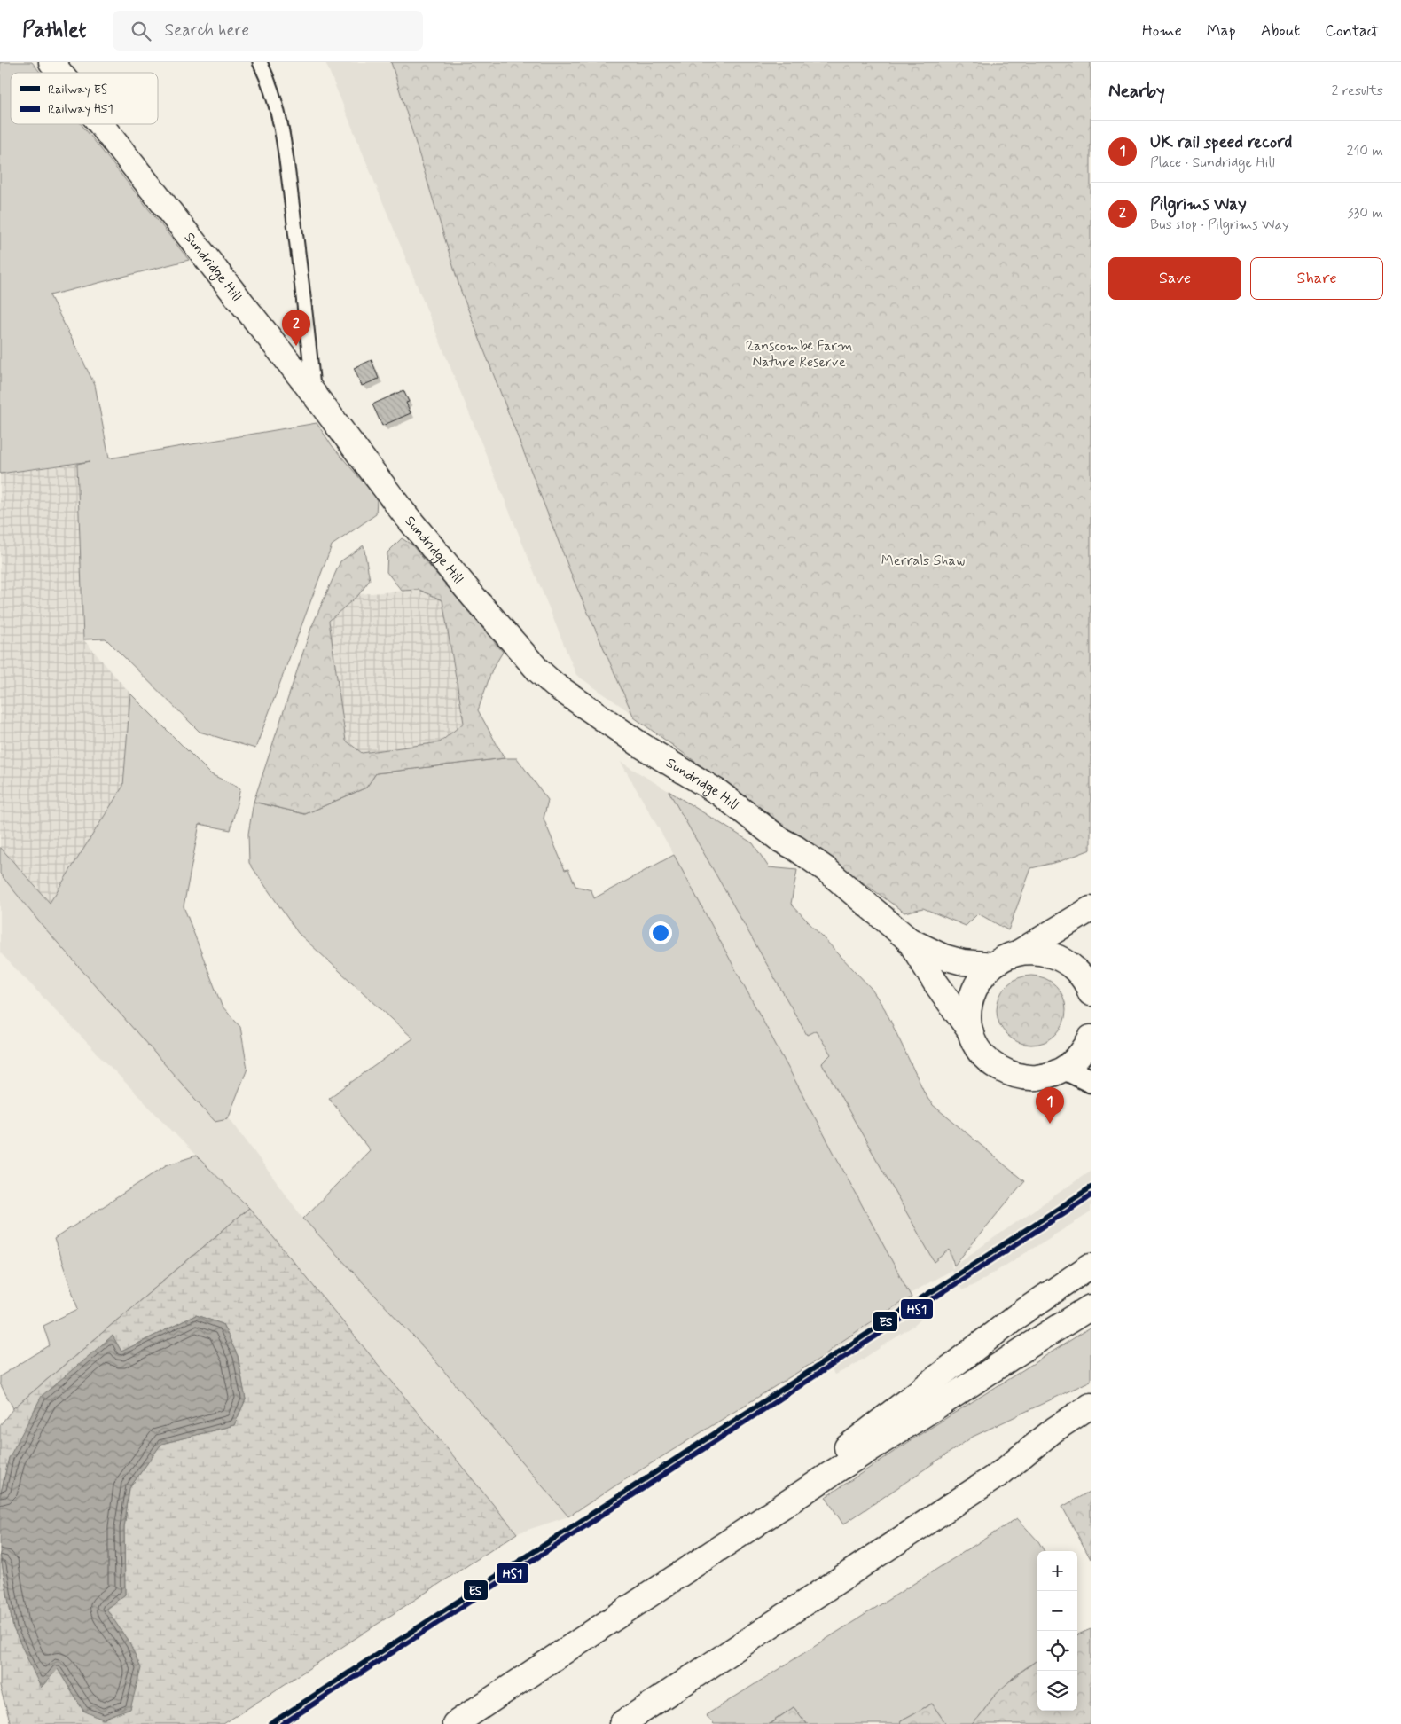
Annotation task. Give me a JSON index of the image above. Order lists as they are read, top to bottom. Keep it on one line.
{"streets":{"highway":["Sundridge Hill"]},"parks":["Ranscombe Farm Nature Reserve","Merrals Shaw"],"lines":["rail line ES","rail line HS1"],"legend":["Railway ES","Railway HS1"],"page":{"header":"Pathlet","search":"Search here","nav":["Home","Map","About","Contact"],"heading":["Nearby","2 results"],"list":[{"mark":"1","name":"UK rail speed record","note":"Place · Sundridge Hill","value":"210 m"},{"mark":"2","name":"Pilgrims Way","note":"Bus stop · Pilgrims Way","value":"330 m"}],"buttons":["Save","Share"],"pins":["2","1"],"map_buttons":["+","−"]}}
